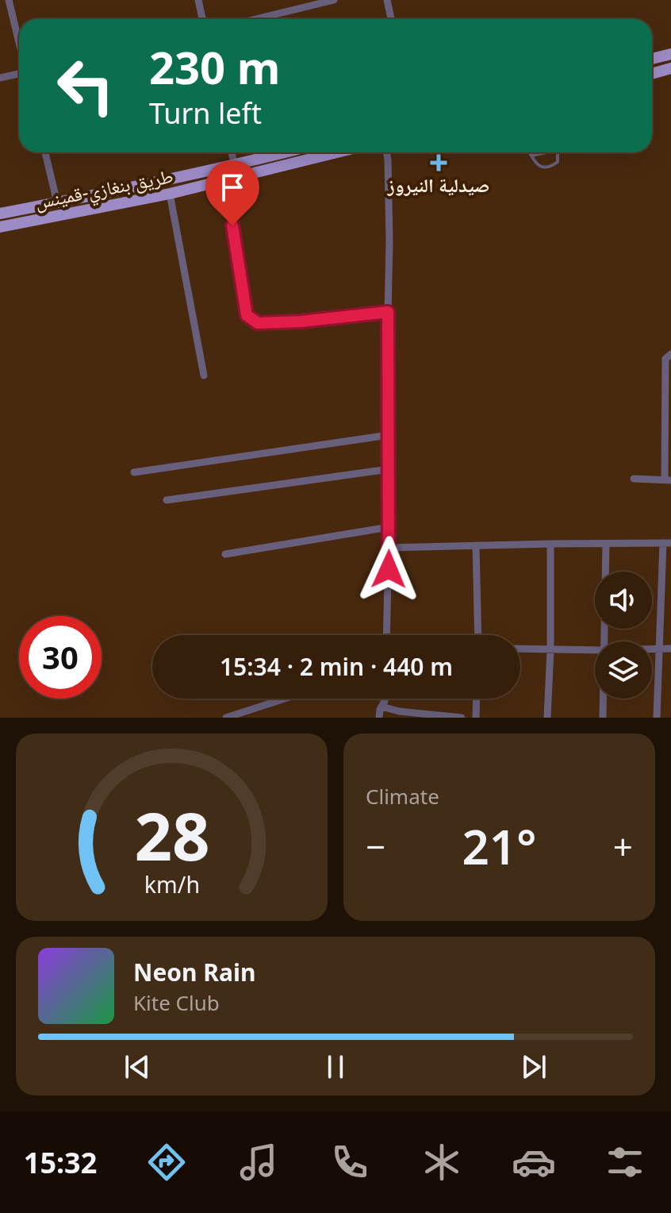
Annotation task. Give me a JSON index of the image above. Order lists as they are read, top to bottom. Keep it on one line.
{"streets":{"main road":["طريق بنغازي-قمينس"]},"places":{"health":["صيدلية النيروز"]},"page":{"turn":["230 m","Turn left"],"limit":"30","trip":"15:34 · 2 min · 440 m","tile":"Climate","heat":["−","21°","+"],"song":["Neon Rain","Kite Club"],"tabs":"15:32","gauge":["28","km/h"]}}
